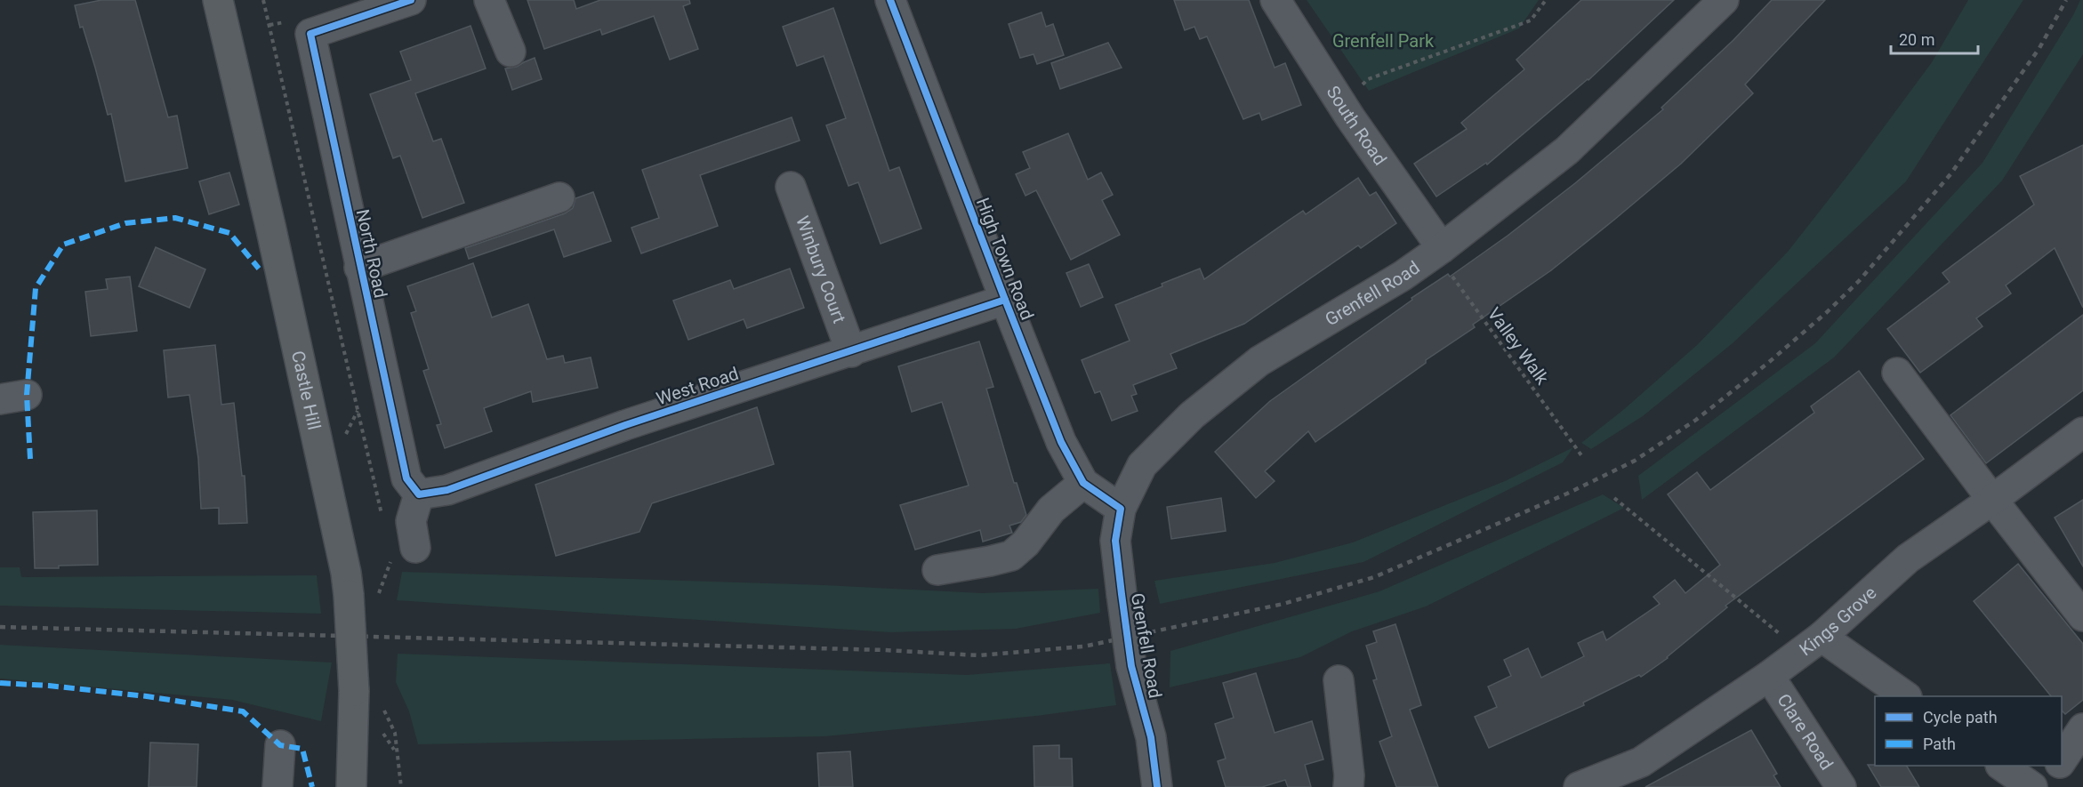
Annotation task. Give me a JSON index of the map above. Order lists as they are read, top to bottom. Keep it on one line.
{"streets":{"main road":["Castle Hill"],"street":["South Road","North Road","High Town Road","Winbury Court","Grenfell Road","West Road","Kings Grove","Clare Road"],"path":["Valley Walk"]},"crossings":[["South Road","Grenfell Road"],["South Road","Valley Walk"],["North Road","West Road"],["High Town Road","Grenfell Road"],["High Town Road","West Road"],["Winbury Court","West Road"],["Grenfell Road","Valley Walk"],["Kings Grove","Clare Road"]],"parks":["Grenfell Park"],"legend":["Cycle path","Path"],"scale_bar":"20 m"}
